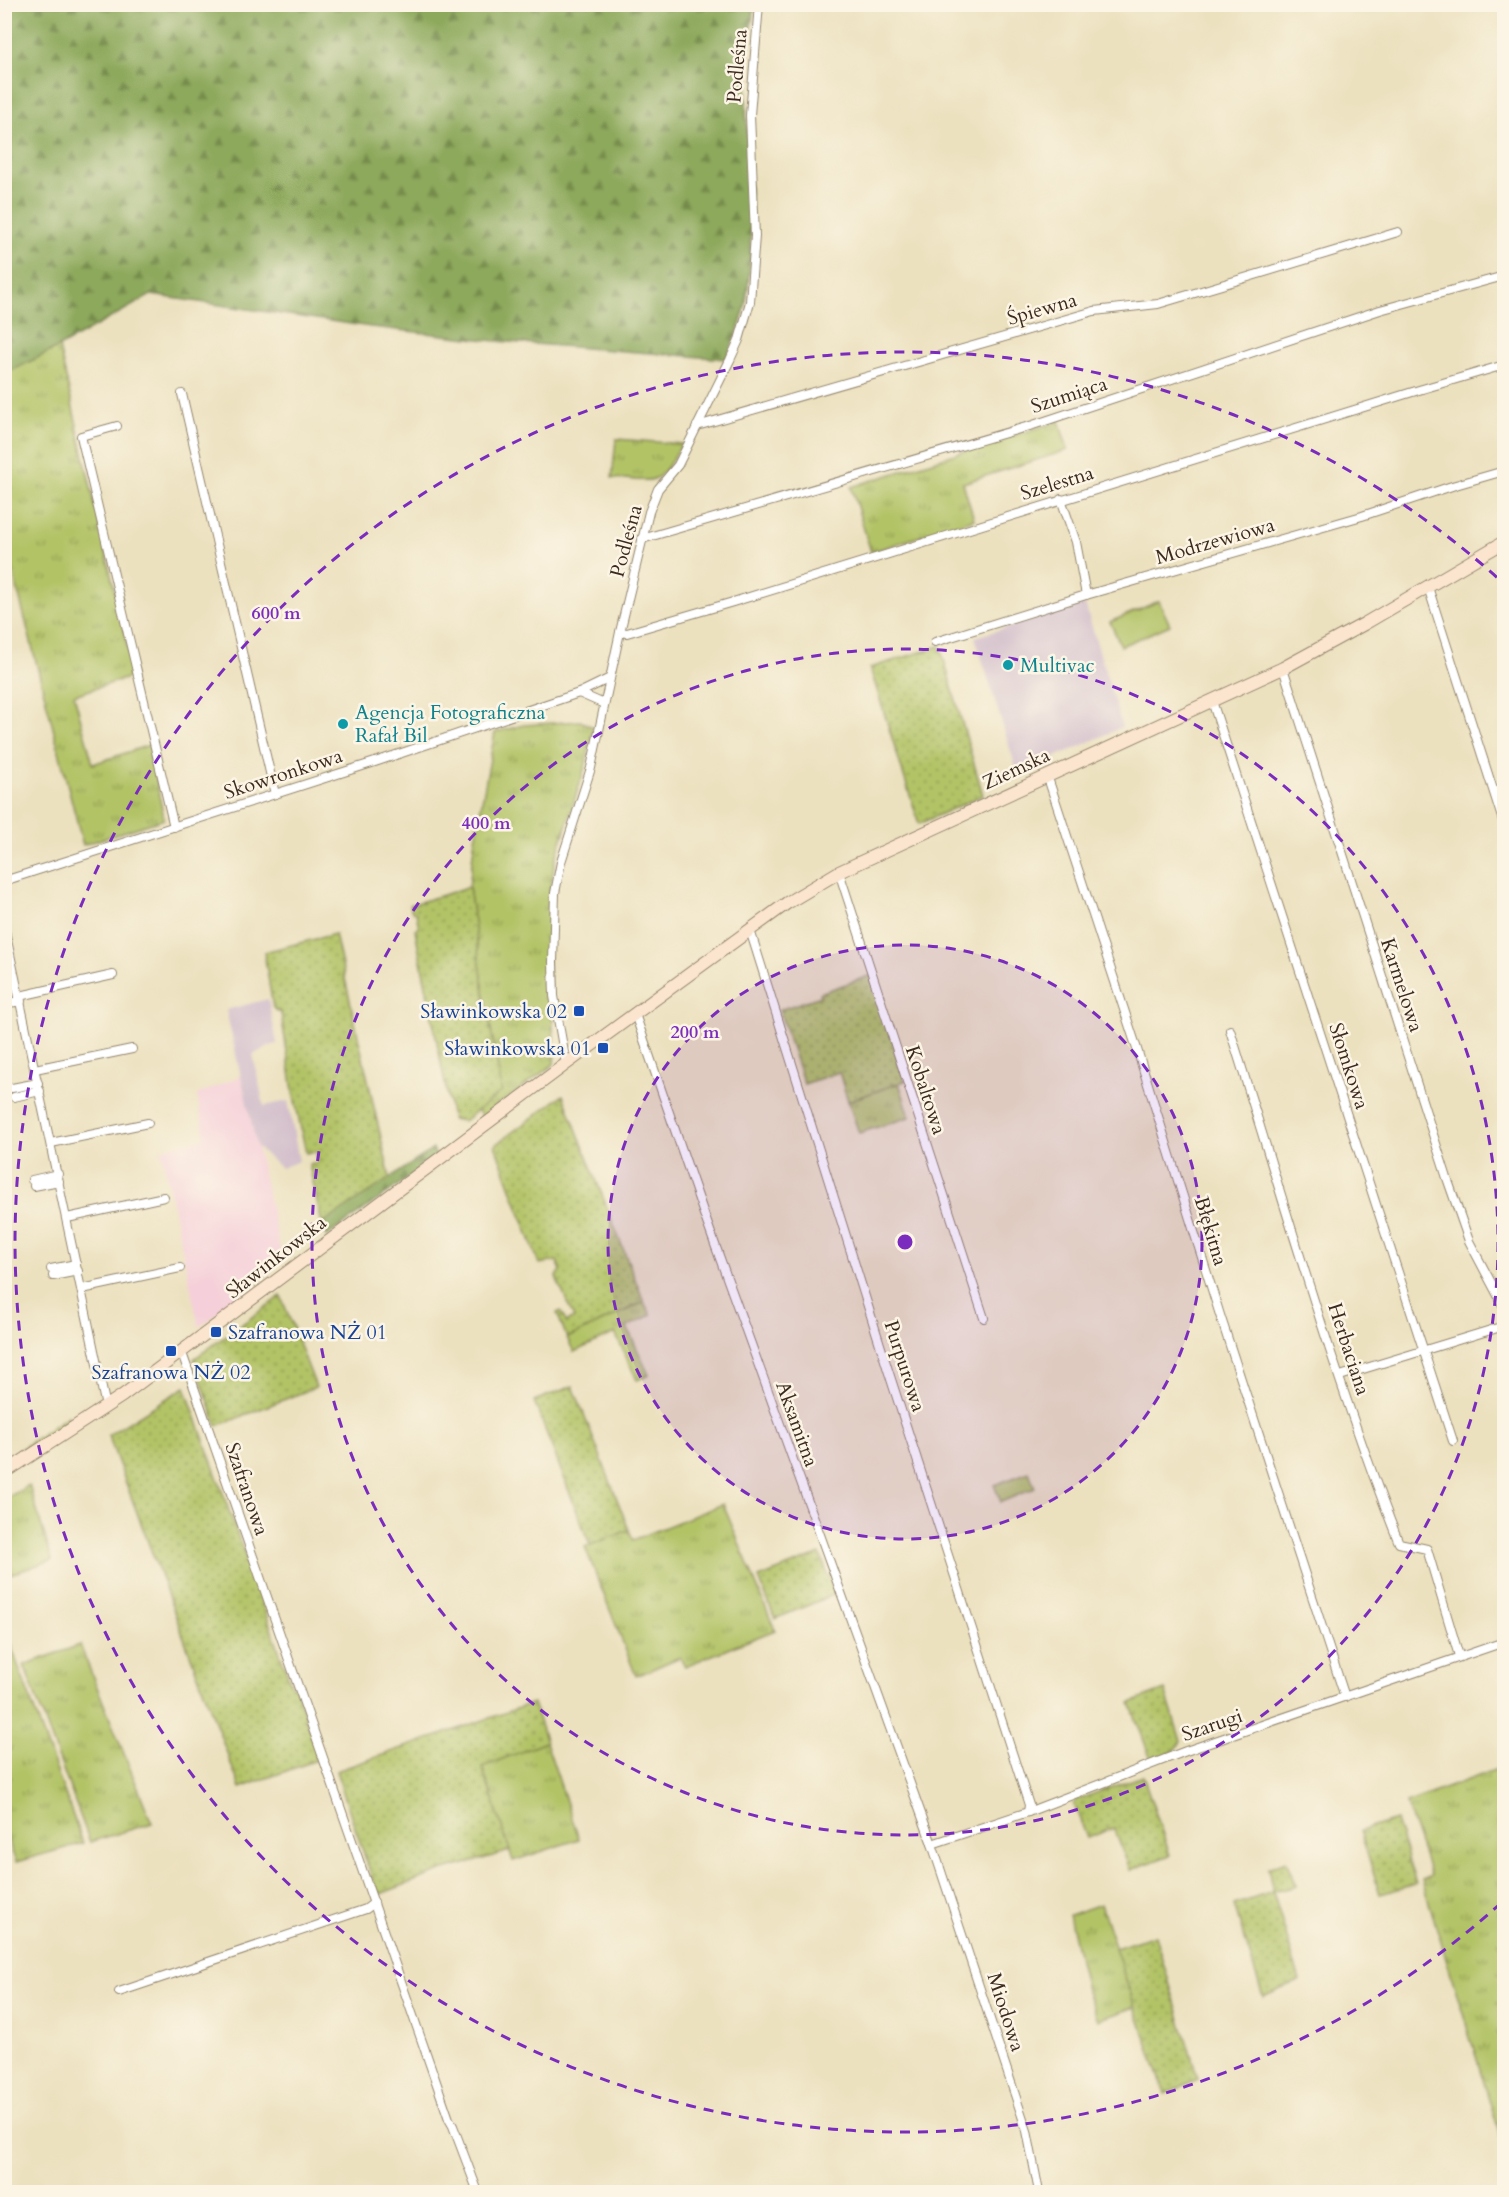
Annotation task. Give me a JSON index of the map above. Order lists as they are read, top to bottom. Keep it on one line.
{"streets":{"street":["Podleśna","Śpiewna","Szumiąca","Szelestna","Modrzewiowa","Ziemska","Skowronkowa","Karmelowa","Słomkowa","Kobaltowa","Błękitna","Sławinkowska","Herbaciana","Purpurowa","Aksamitna","Szafranowa","Szarugi","Miodowa"]},"crossings":[["Podleśna","Śpiewna"],["Podleśna","Szumiąca"],["Podleśna","Szelestna"],["Podleśna","Ziemska"],["Podleśna","Skowronkowa"],["Podleśna","Sławinkowska"],["Ziemska","Karmelowa"],["Ziemska","Słomkowa"],["Ziemska","Kobaltowa"],["Ziemska","Błękitna"],["Ziemska","Sławinkowska"],["Ziemska","Purpurowa"],["Ziemska","Aksamitna"],["Błękitna","Szarugi"],["Sławinkowska","Szafranowa"],["Herbaciana","Szarugi"],["Purpurowa","Szarugi"],["Aksamitna","Szarugi"],["Aksamitna","Miodowa"],["Szarugi","Miodowa"]],"places":{"other":["Multivac","Agencja Fotograficzna Rafał Bil"],"transit":["Sławinkowska 02","Sławinkowska 01","Szafranowa NŻ 01","Szafranowa NŻ 02"]},"rings":["600 m","400 m","200 m"]}
